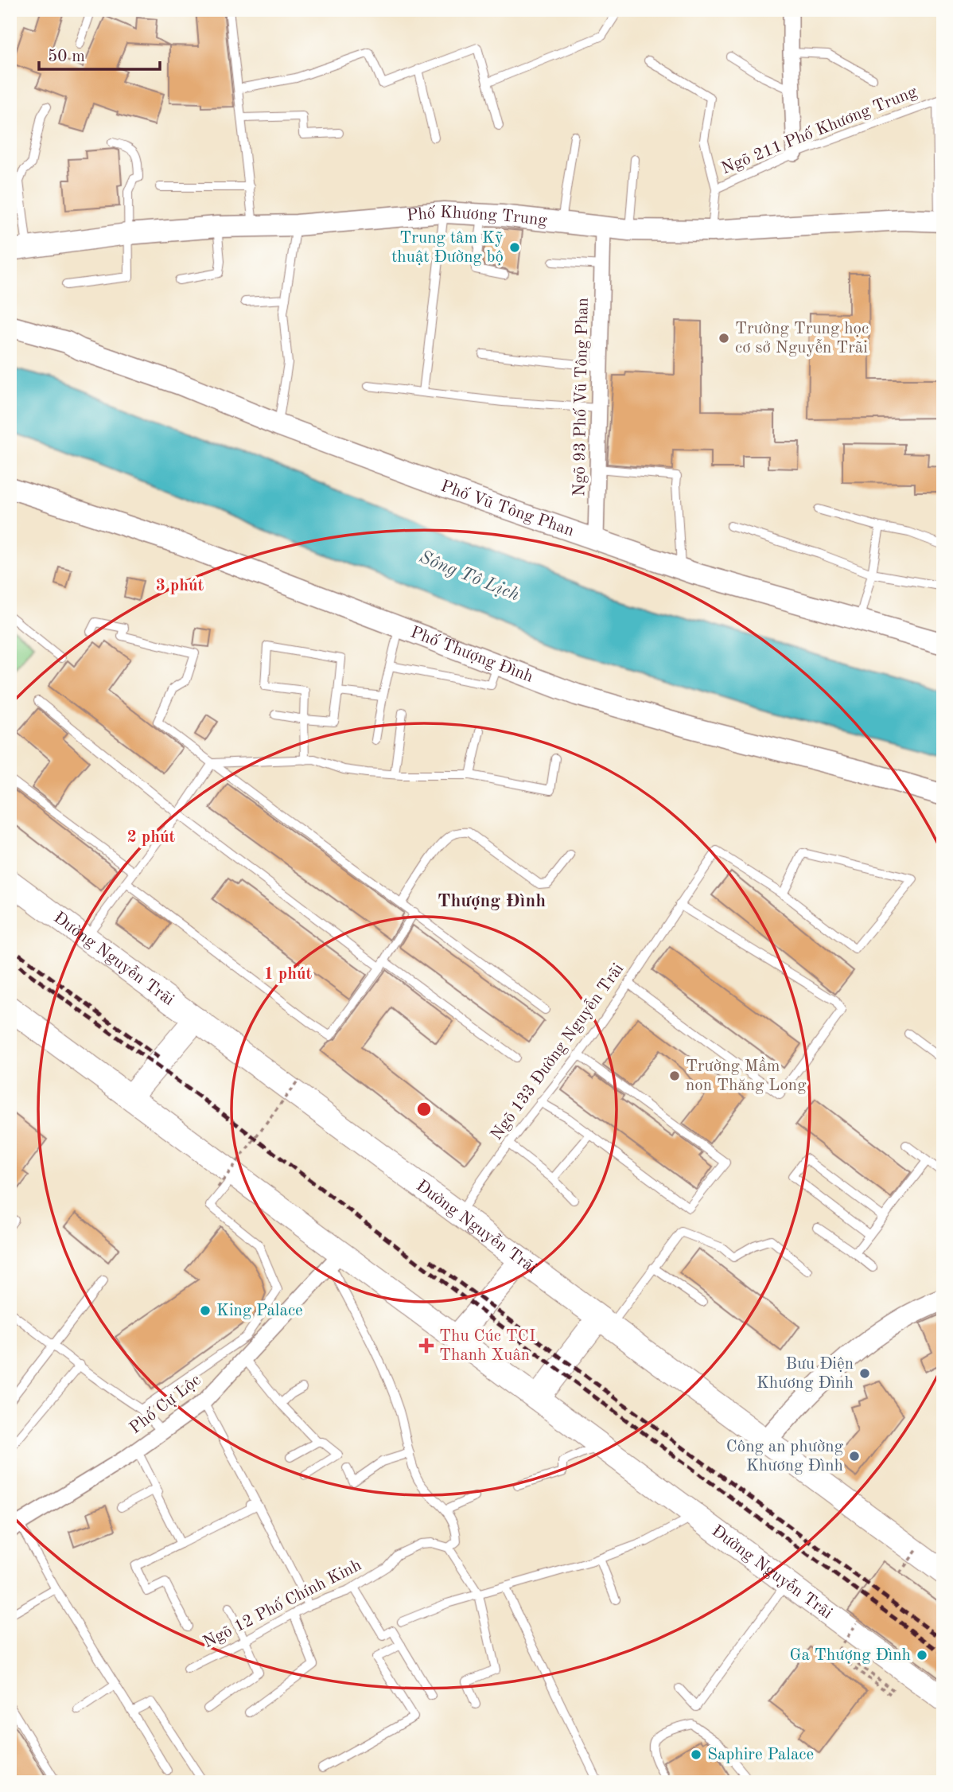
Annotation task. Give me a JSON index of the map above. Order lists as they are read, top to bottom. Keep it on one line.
{"streets":{"main road":["Phố Khương Trung","Phố Vũ Tông Phan","Phố Thượng Đình","Đường Nguyễn Trãi"],"street":["Ngõ 93 Phố Vũ Tông Phan","Phố Cự Lộc"],"lane":["Ngõ 211 Phố Khương Trung","Ngõ 133 Đường Nguyễn Trãi","Ngõ 12 Phố Chính Kinh"]},"crossings":[["Ngõ 211 Phố Khương Trung","Phố Khương Trung"],["Phố Khương Trung","Ngõ 93 Phố Vũ Tông Phan"],["Ngõ 93 Phố Vũ Tông Phan","Phố Vũ Tông Phan"],["Đường Nguyễn Trãi","Ngõ 133 Đường Nguyễn Trãi"],["Đường Nguyễn Trãi","Phố Cự Lộc"]],"districts":["Thượng Đình"],"water":["Sông Tô Lịch"],"places":{"other":["Trung tâm Kỹ thuật Đường bộ","Trường Trung học cơ sở Nguyễn Trãi","Trường Mầm non Thăng Long","King Palace","Bưu Điện Khương Đình","Công an phường Khương Đình","Ga Thượng Đình","Saphire Palace"],"health":["Thu Cúc TCI Thanh Xuân"]},"scale_bar":"50 m","rings":["3 phút","2 phút","1 phút"]}
